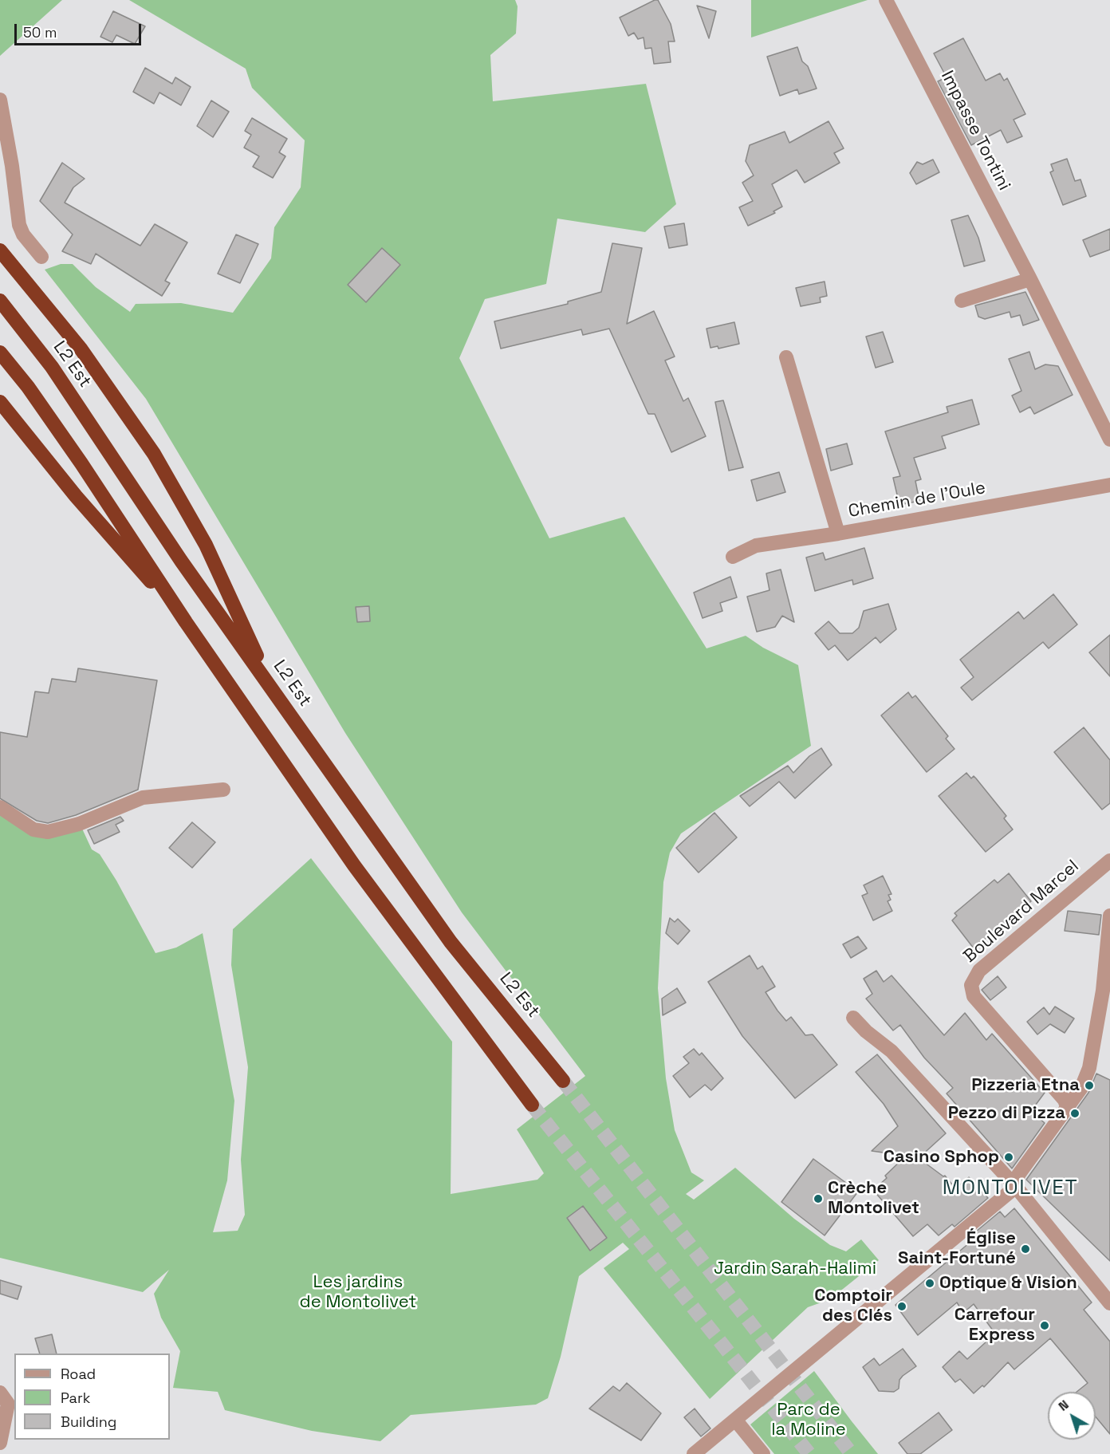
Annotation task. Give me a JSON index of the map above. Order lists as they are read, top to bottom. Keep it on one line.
{"streets":{"highway":["L2 Est"],"street":["Impasse Tontini","Chemin de l'Oule","Boulevard Marcel"]},"districts":["MONTOLIVET"],"parks":["Jardin Sarah-Halimi","Les jardins de Montolivet","Parc de la Moline"],"places":["Pizzeria Etna","Pezzo di Pizza","Casino Sphop","Crèche Montolivet","Église Saint-Fortuné","Optique & Vision","Comptoir des Clés","Carrefour Express"],"legend":["Road","Park","Building"],"scale_bar":"50 m","north":"top left"}
